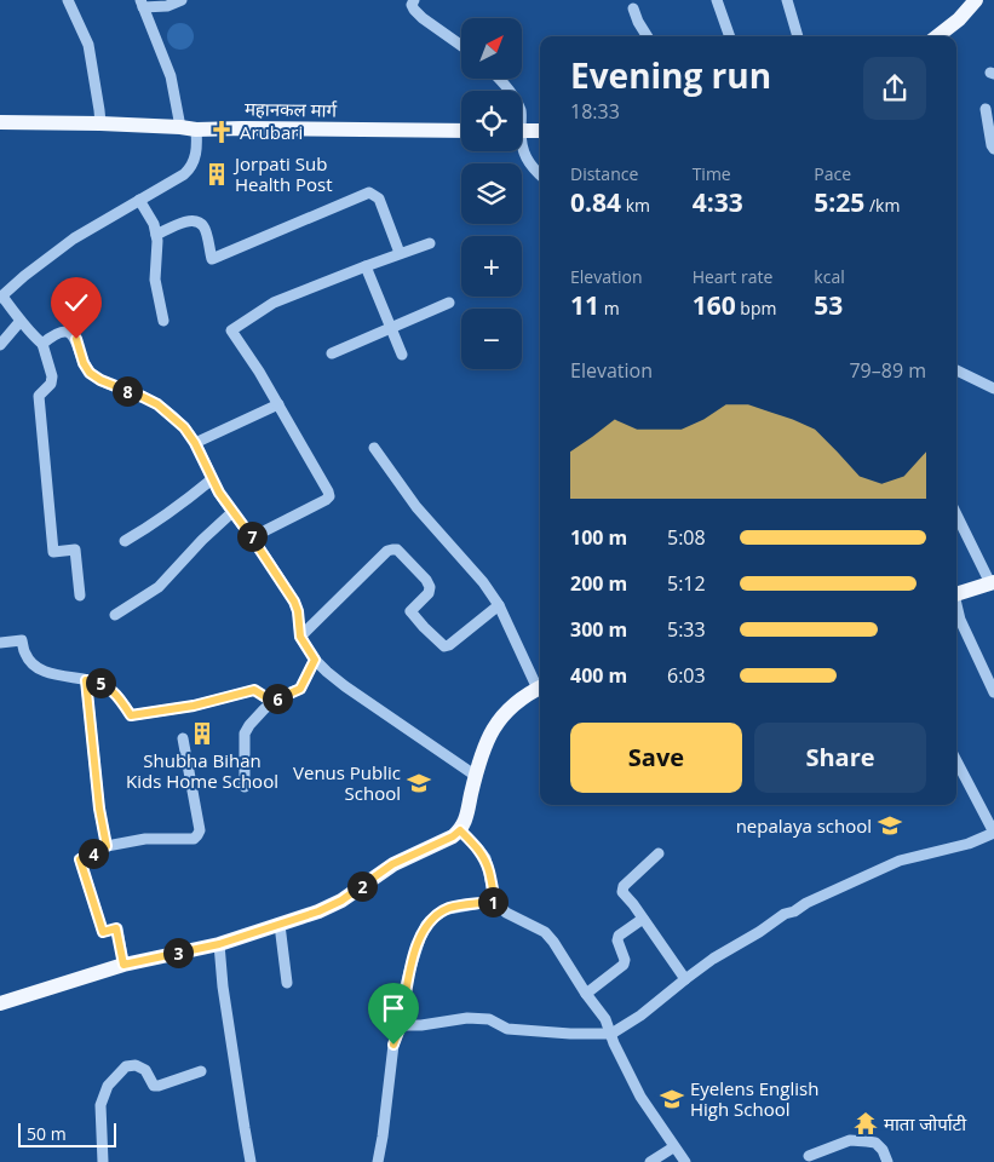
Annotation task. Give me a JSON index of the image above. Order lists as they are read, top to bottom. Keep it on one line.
{"streets":{"main road":["महानकल मार्ग"]},"places":{"church":["Arubari"],"building":["Jorpati Sub Health Post","Shubha Bihan Kids Home School"],"school or university":["Venus Public School","nepalaya school","Eyelens English High School"],"temple":["माता जोर्पाटी"]},"scale_bar":"50 m","north":"top right","page":{"map_buttons":["+","−"],"heading":["Evening run","18:33"],"stats":[["Distance","0.84 km"],["Time","4:33"],["Pace","5:25 /km"],["Elevation","11 m"],["Heart rate","160 bpm"],["kcal","53"]],"chart":["Elevation","79–89 m"],"pins":["8","7","5","6","4","2","1","3"],"list":[{"name":"100 m","note":"5:08"},{"name":"200 m","note":"5:12"},{"name":"300 m","note":"5:33"},{"name":"400 m","note":"6:03"}],"buttons":["Save","Share"],"scale":"50 m"}}
